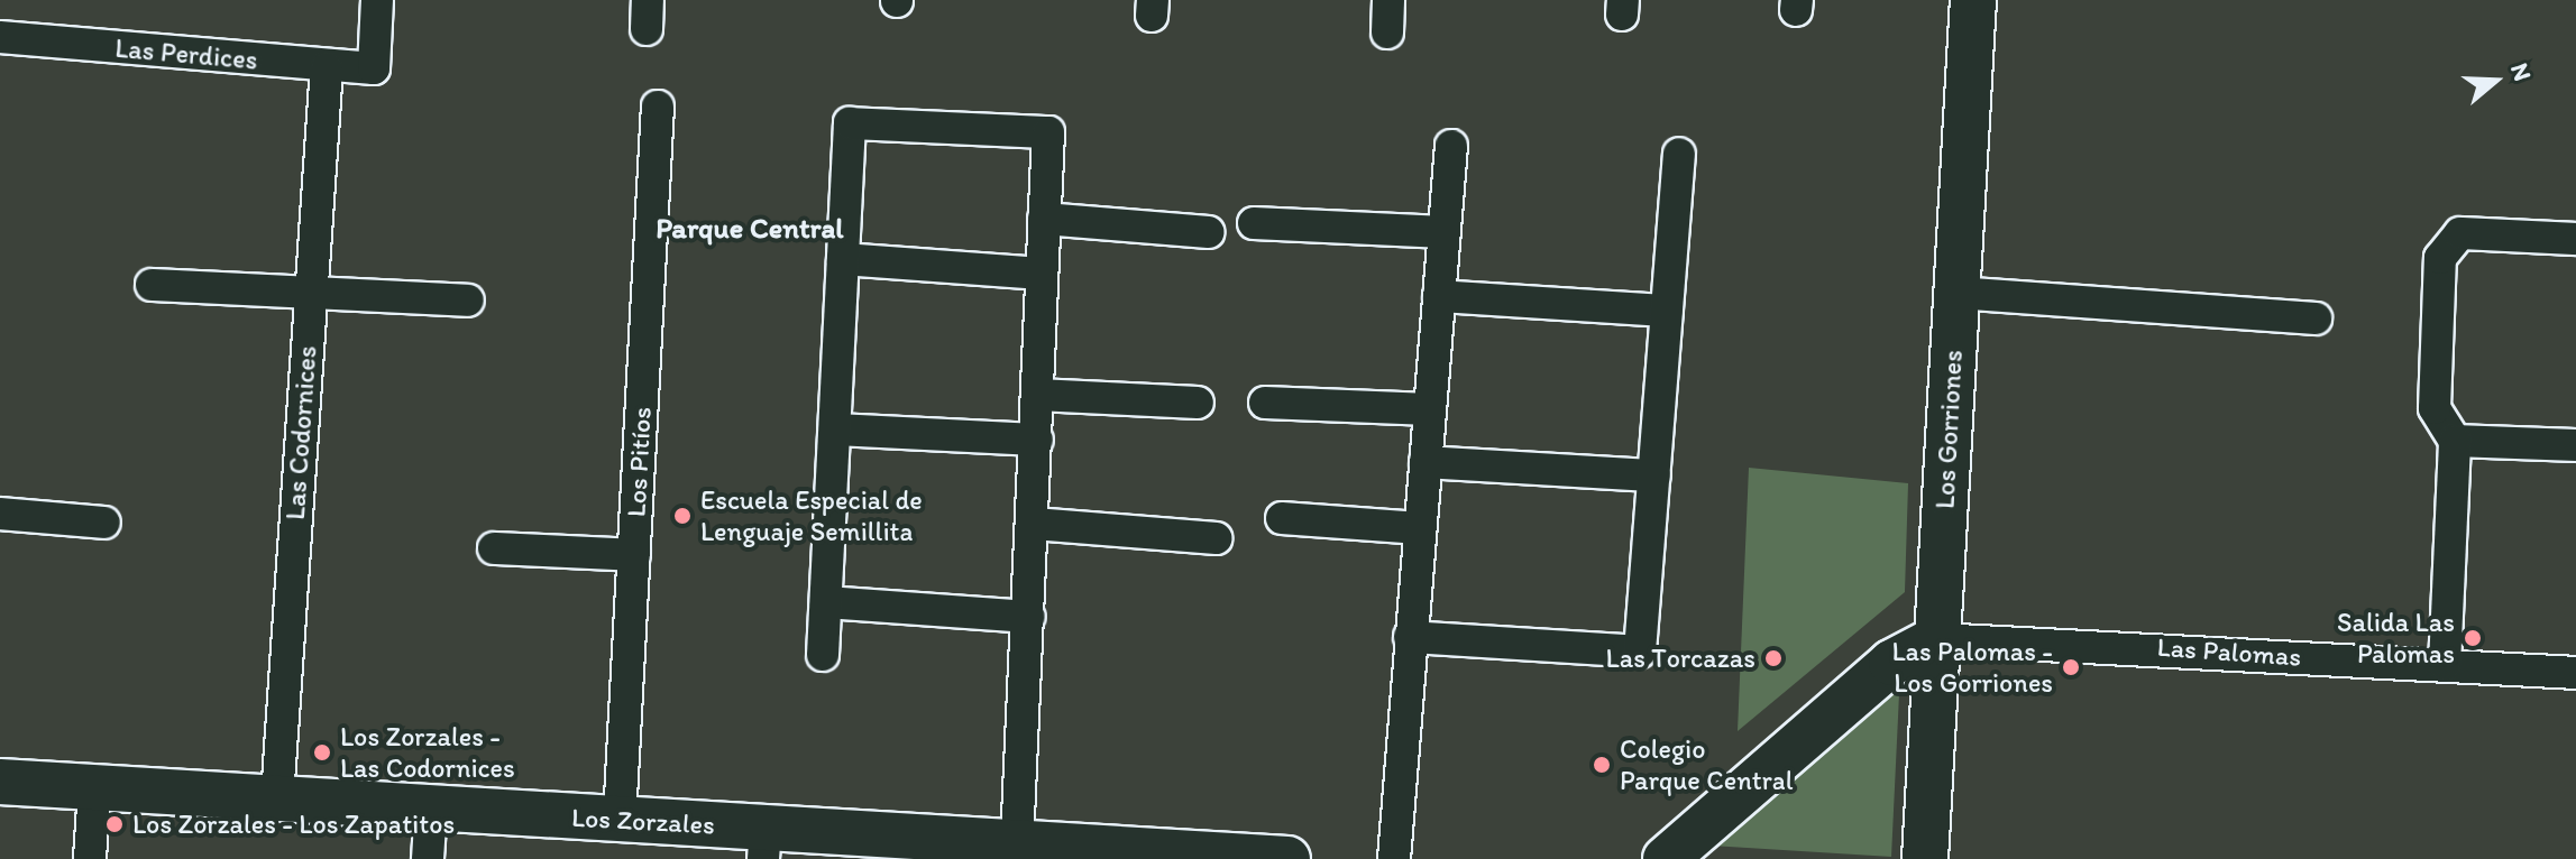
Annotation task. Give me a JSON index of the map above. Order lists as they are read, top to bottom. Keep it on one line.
{"streets":{"street":["Las Perdices","Los Gorriones","Las Codornices","Los Pitíos","Las Palomas","Los Zorzales"]},"crossings":[["Las Perdices","Las Codornices"],["Los Gorriones","Las Palomas"],["Las Codornices","Los Zorzales"],["Los Pitíos","Los Zorzales"]],"districts":["Parque Central"],"places":["Escuela Especial de Lenguaje Semillita","Salida Las Palomas","Las Torcazas","Las Palomas - Los Gorriones","Los Zorzales - Las Codornices","Colegio Parque Central","Los Zorzales - Los Zapatitos"],"north":"right"}
